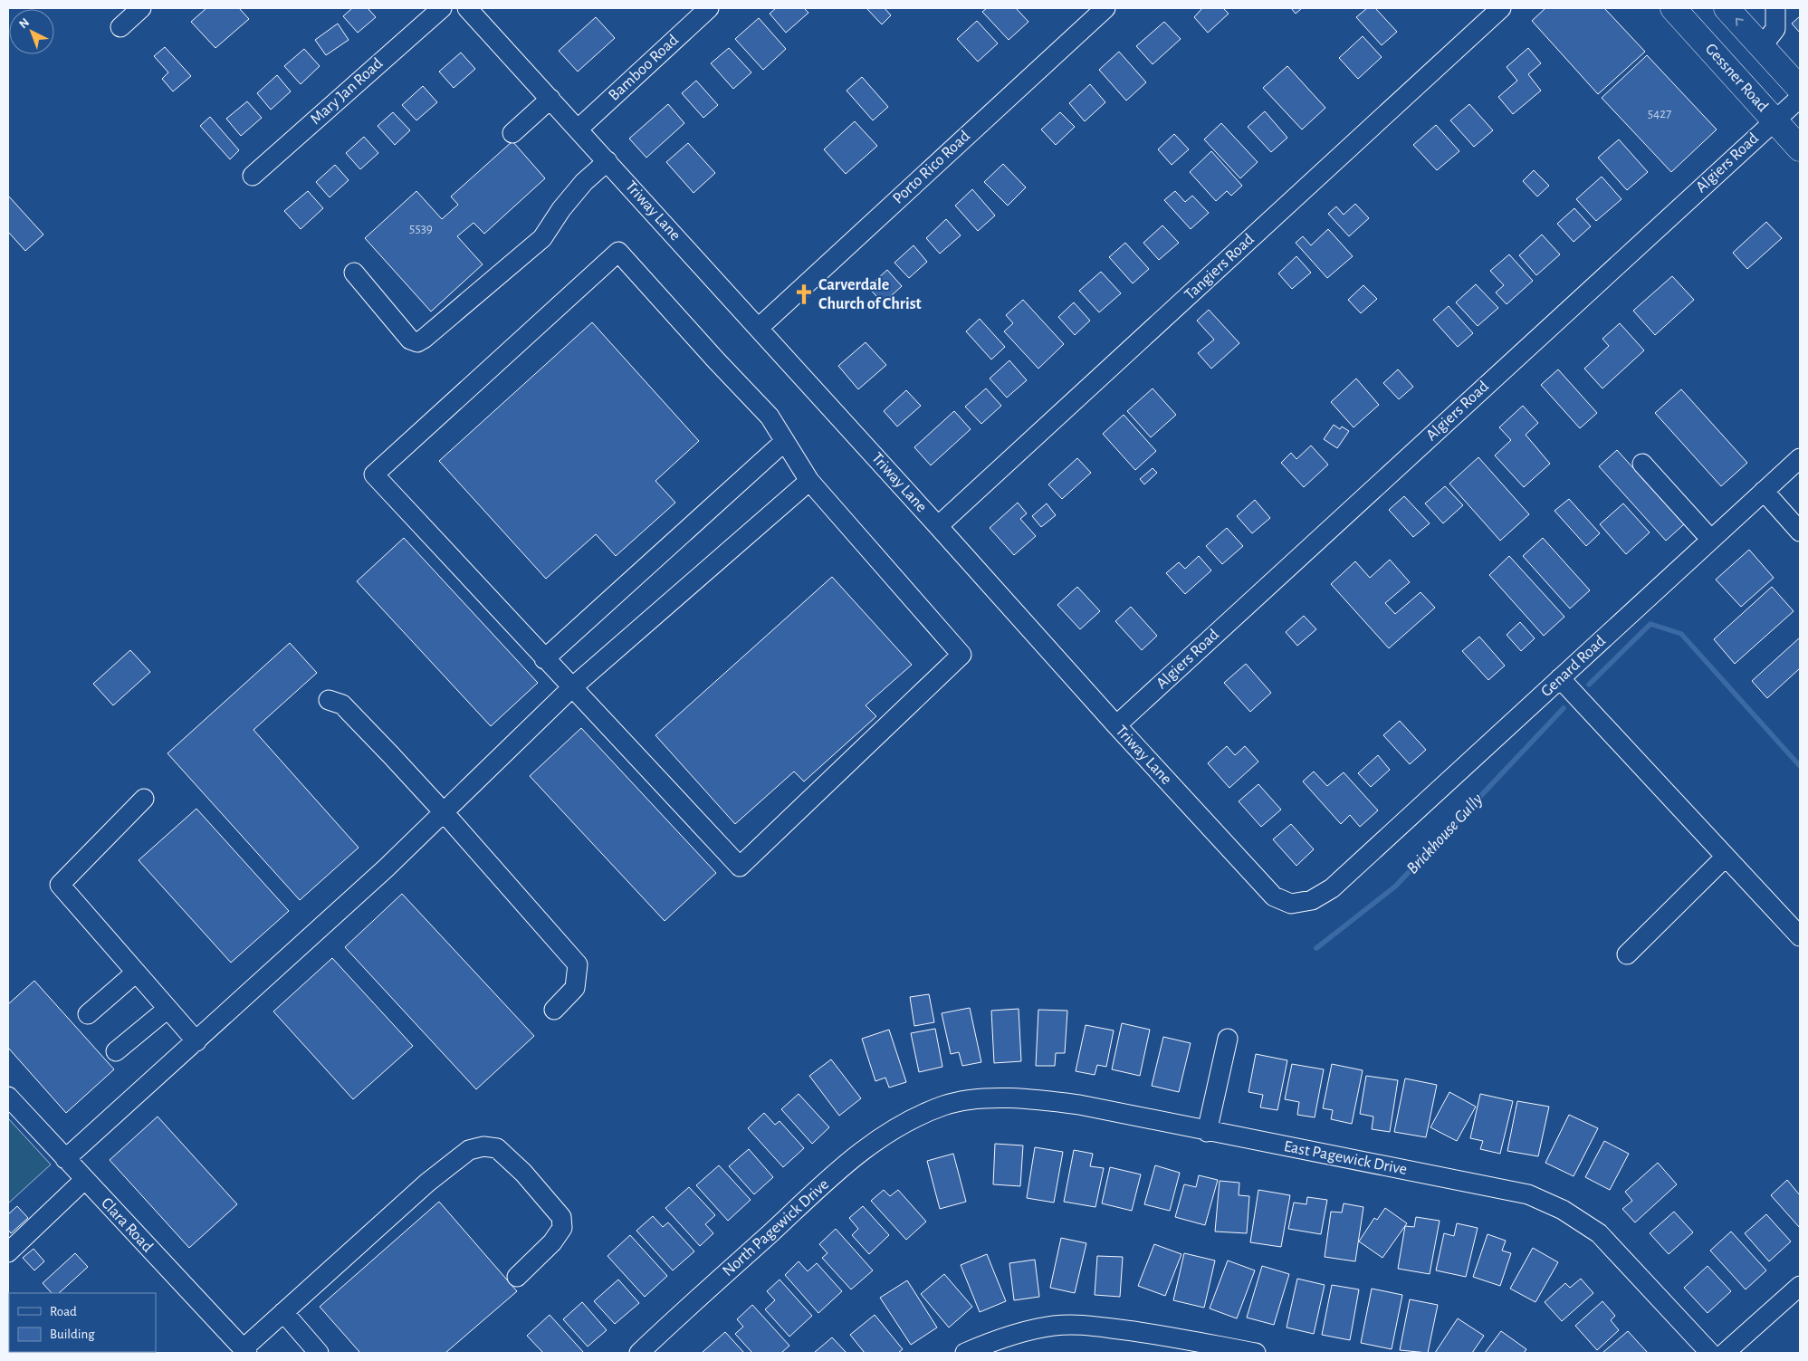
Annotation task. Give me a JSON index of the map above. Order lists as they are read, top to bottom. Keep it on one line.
{"streets":{"main road":["Gessner Road"],"street":["Bamboo Road","Mary Jan Road","Algiers Road","Porto Rico Road","Triway Lane","Tangiers Road","Genard Road","East Pagewick Drive","Clara Road","North Pagewick Drive"]},"crossings":[["Bamboo Road","Triway Lane"],["Gessner Road","Algiers Road"],["Algiers Road","Triway Lane"],["Porto Rico Road","Triway Lane"],["Triway Lane","Tangiers Road"],["Triway Lane","Genard Road"],["East Pagewick Drive","North Pagewick Drive"]],"water":["Brickhouse Gully"],"places":{"church":["Carverdale Church of Christ"]},"house_numbers":["5427","5539"],"legend":["Road","Building"],"north":"top left"}
